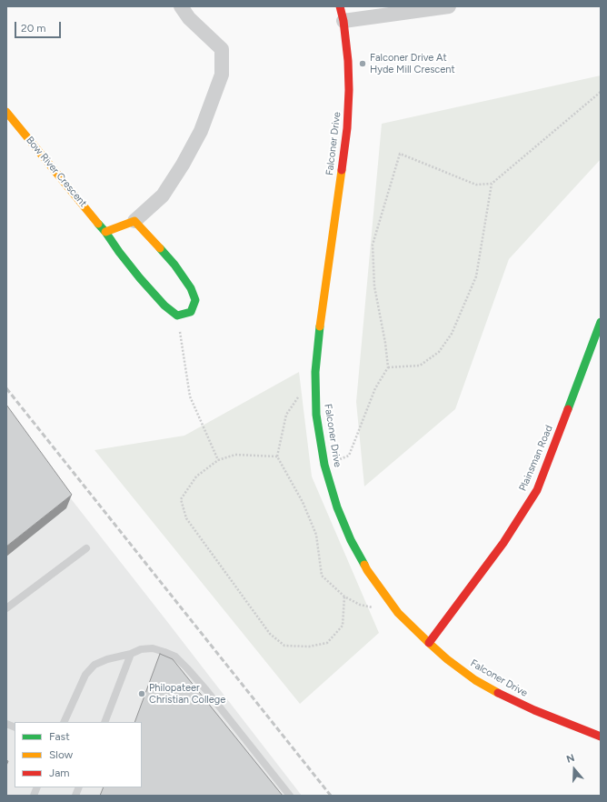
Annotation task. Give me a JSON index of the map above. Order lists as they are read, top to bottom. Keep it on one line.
{"streets":{"street":["Falconer Drive","Bow River Crescent","Plainsman Road"]},"crossings":[["Falconer Drive","Plainsman Road"]],"places":["Falconer Drive At Hyde Mill Crescent","Philopateer Christian College"],"legend":["Fast","Slow","Jam"],"scale_bar":"20 m","north":"top"}
